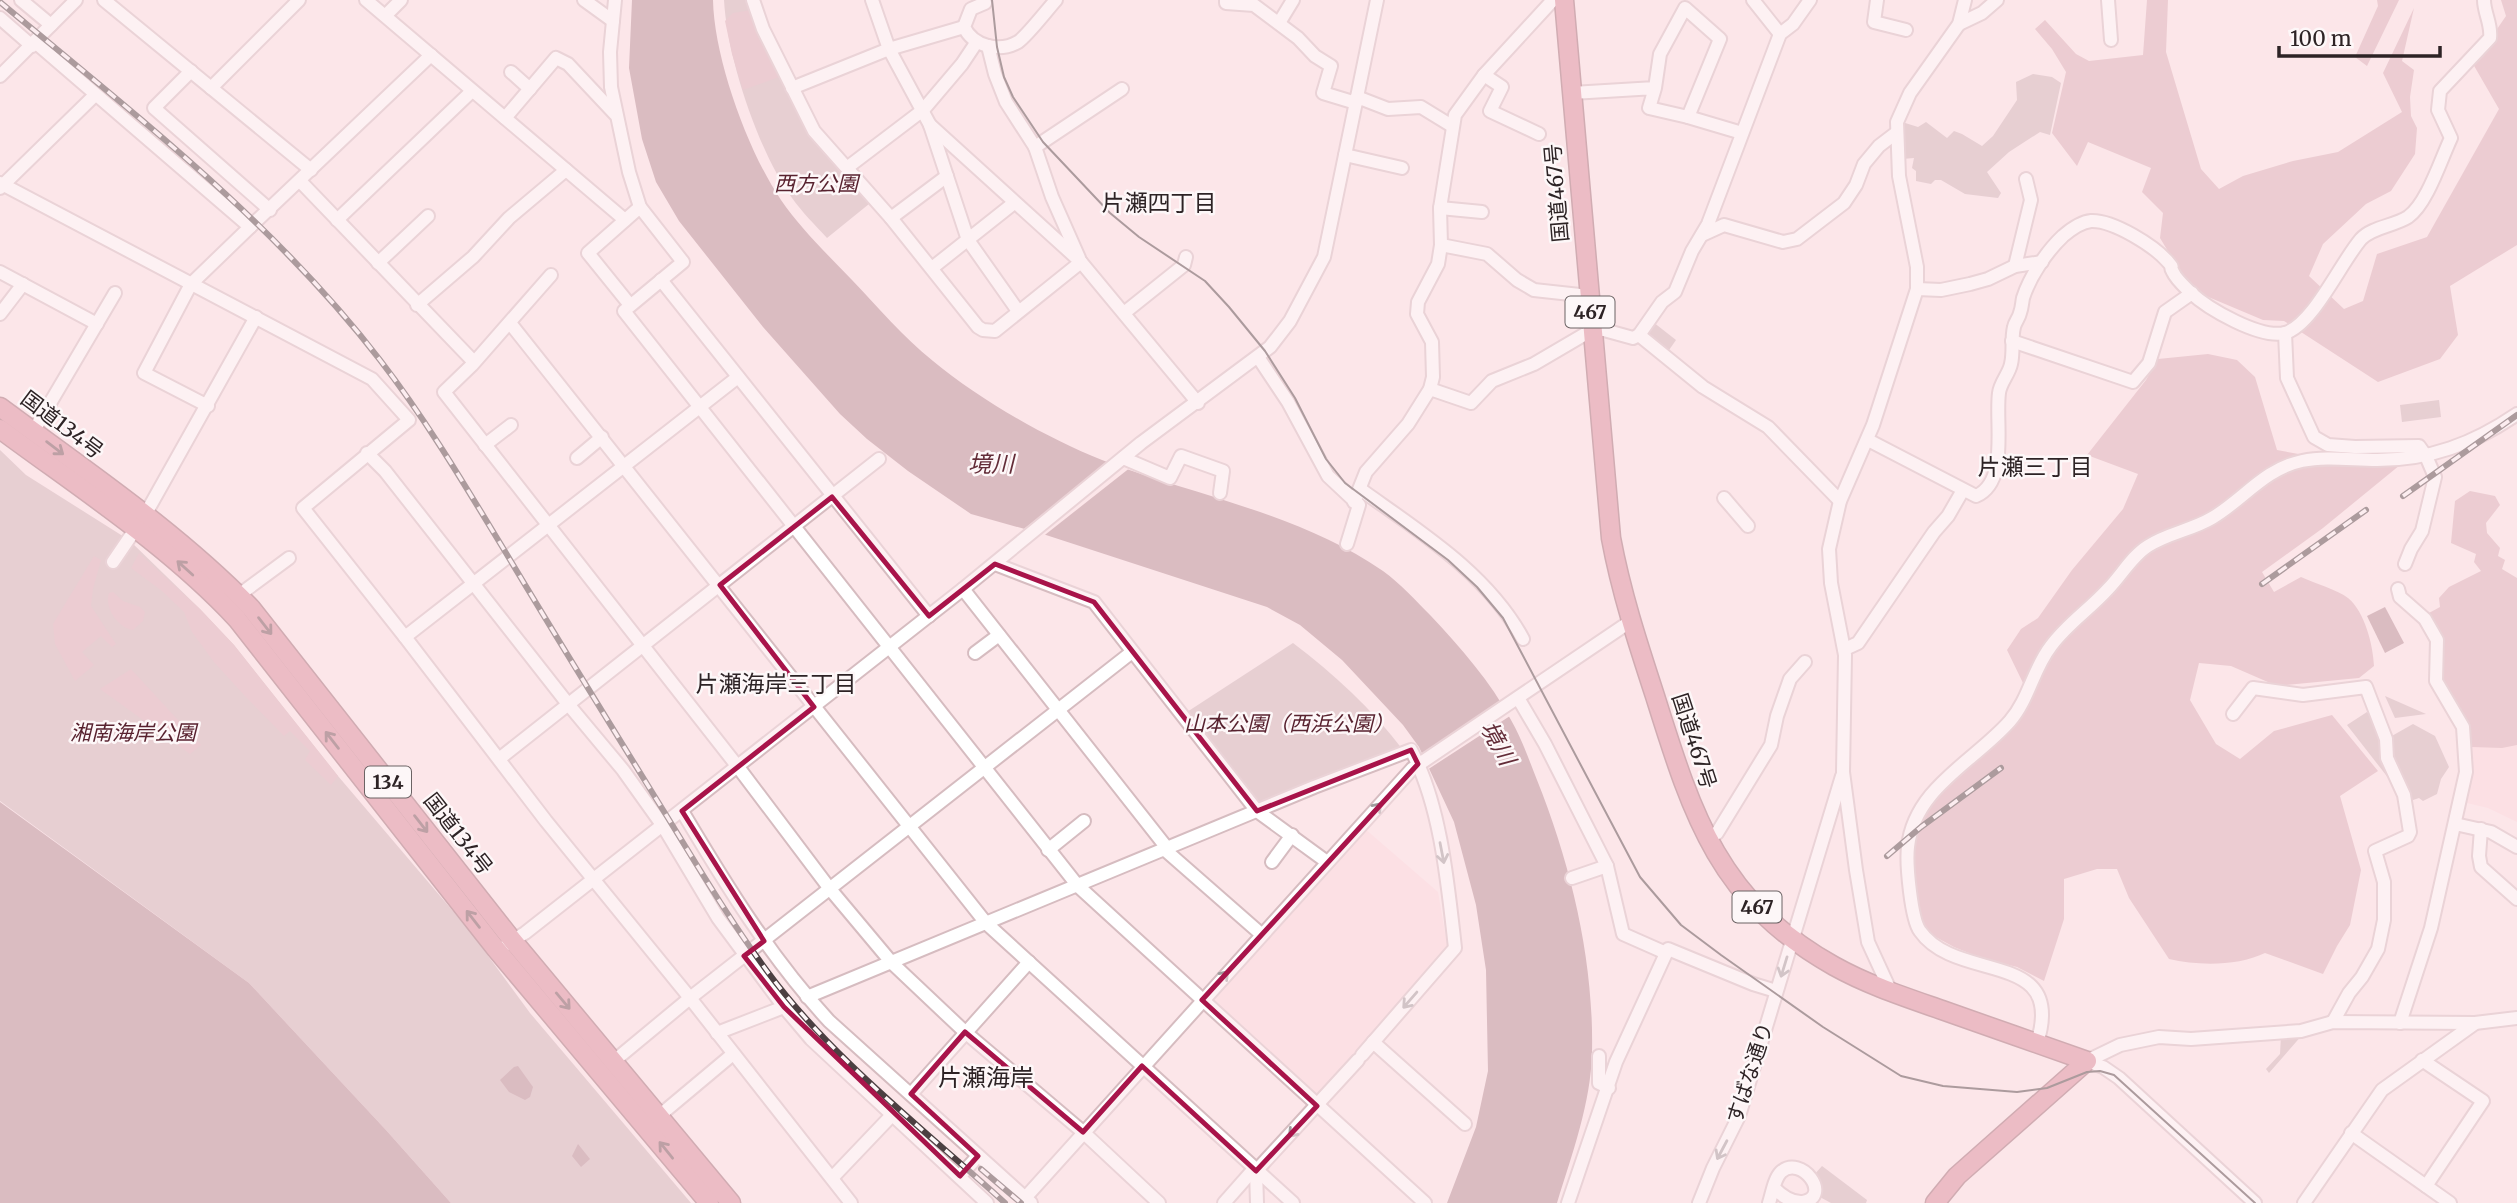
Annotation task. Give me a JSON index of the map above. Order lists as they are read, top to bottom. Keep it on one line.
{"streets":{"highway":["国道467号","467","国道134号","134"],"street":["すばな通り"]},"crossings":[["国道467号","すばな通り"]],"one_way":["すばな通り"],"districts":["片瀬四丁目","片瀬三丁目","片瀬海岸三丁目","片瀬海岸"],"water":["境川"],"parks":["西方公園","山本公園（西浜公園）","湘南海岸公園"],"scale_bar":"100 m"}
